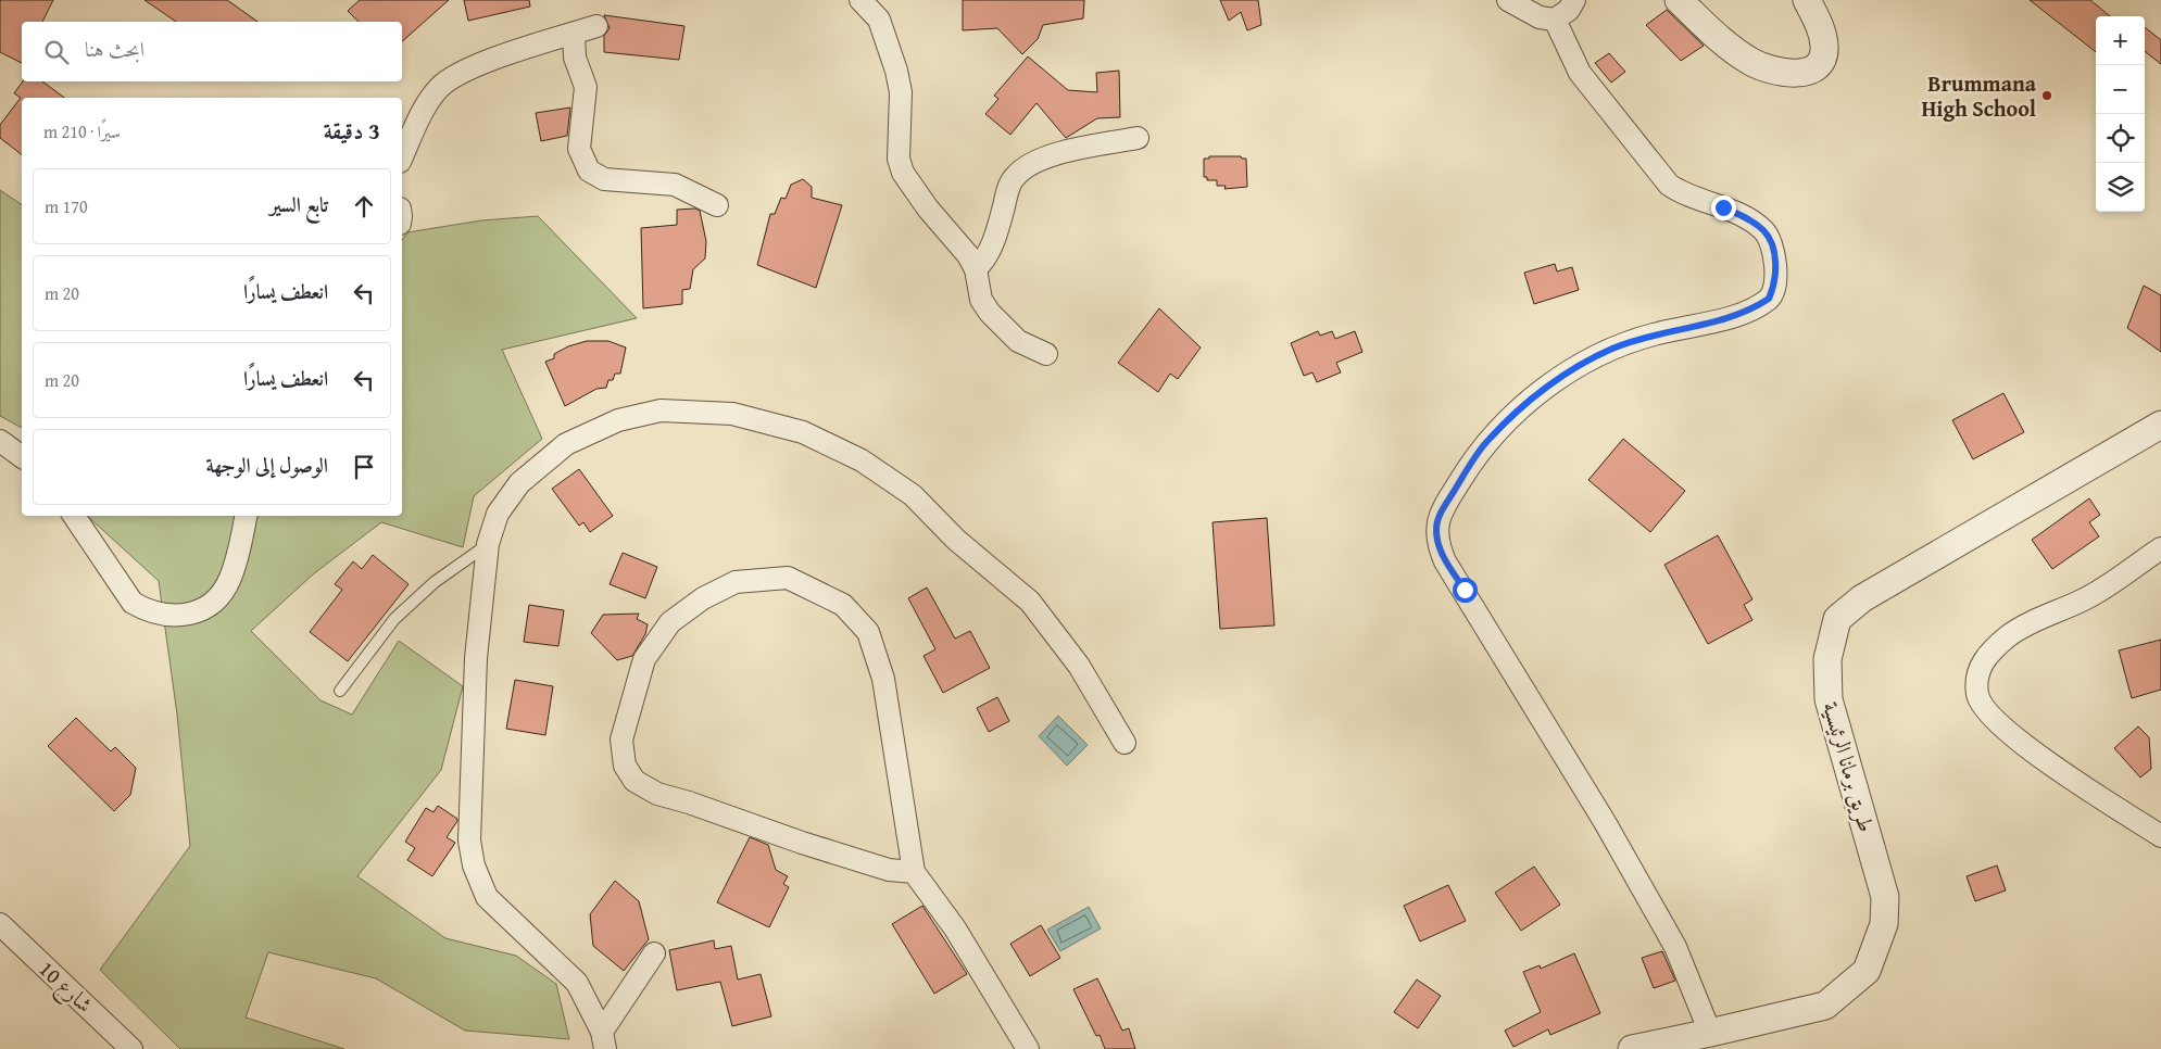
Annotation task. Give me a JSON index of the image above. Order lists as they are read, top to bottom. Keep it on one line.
{"streets":{"street":["طريق برمانا الرئيسية","شارع 10"]},"places":["Brummana High School"],"page":{"map_buttons":["+","−"],"search":"ابحث هنا","heading":["3 دقيقة","سيرًا · 210 m"],"list":[["تابع السير","170 m"],["انعطف يسارًا","20 m"],["انعطف يسارًا","20 m"],"الوصول إلى الوجهة"]}}
